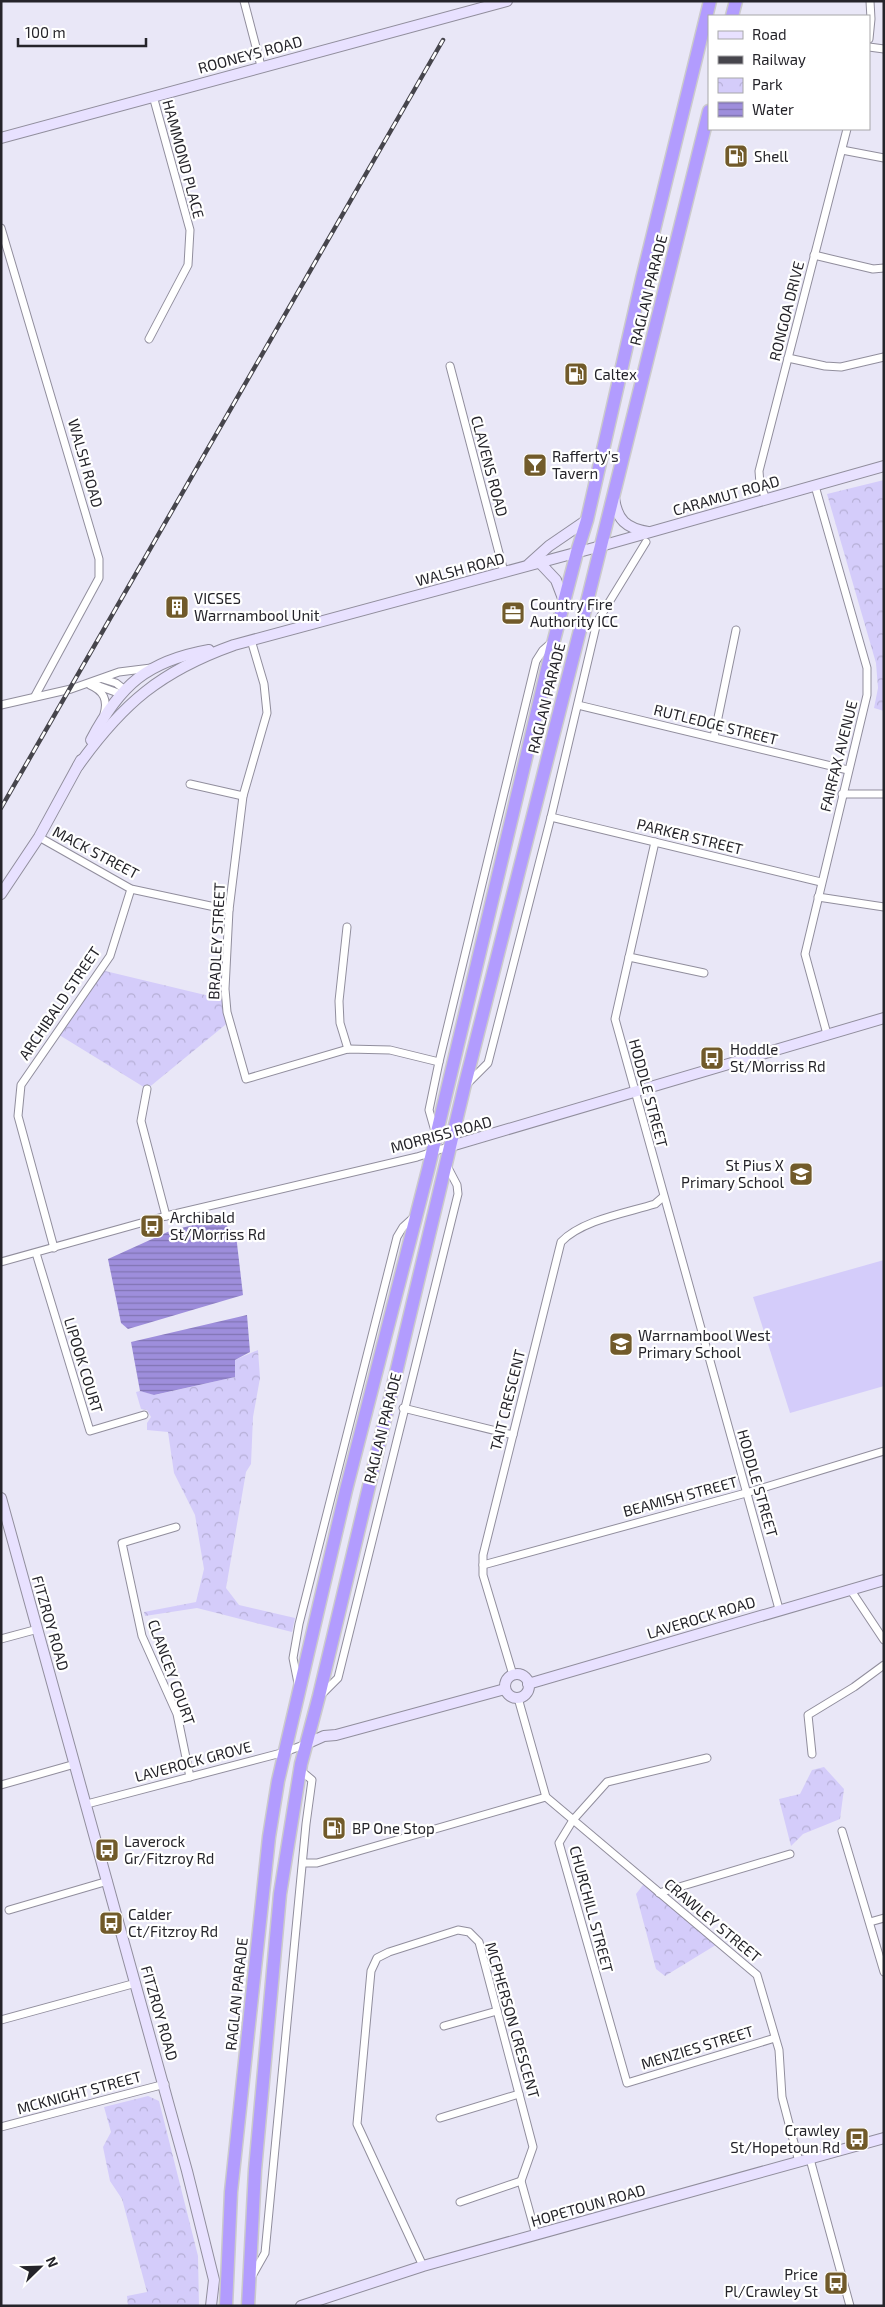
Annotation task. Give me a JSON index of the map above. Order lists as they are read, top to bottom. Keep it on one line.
{"streets":{"highway":["RAGLAN PARADE"],"street":["ROONEYS ROAD","HAMMOND PLACE","RONGOA DRIVE","WALSH ROAD","CLAVENS ROAD","CARAMUT ROAD","RUTLEDGE STREET","FAIRFAX AVENUE","PARKER STREET","MACK STREET","BRADLEY STREET","ARCHIBALD STREET","HODDLE STREET","MORRISS ROAD","LIPOOK COURT","TAIT CRESCENT","BEAMISH STREET","LAVEROCK ROAD","FITZROY ROAD","CLANCEY COURT","LAVEROCK GROVE","CHURCHILL STREET","CRAWLEY STREET","MCPHERSON CRESCENT","MENZIES STREET","MCKNIGHT STREET","HOPETOUN ROAD"]},"crossings":[["ROONEYS ROAD","HAMMOND PLACE"],["RAGLAN PARADE","WALSH ROAD"],["RAGLAN PARADE","CARAMUT ROAD"],["RAGLAN PARADE","RUTLEDGE STREET"],["RAGLAN PARADE","PARKER STREET"],["RAGLAN PARADE","BRADLEY STREET"],["RAGLAN PARADE","MORRISS ROAD"],["RAGLAN PARADE","LAVEROCK GROVE"],["RONGOA DRIVE","CARAMUT ROAD"],["WALSH ROAD","CLAVENS ROAD"],["WALSH ROAD","CARAMUT ROAD"],["WALSH ROAD","BRADLEY STREET"],["CARAMUT ROAD","FAIRFAX AVENUE"],["RUTLEDGE STREET","FAIRFAX AVENUE"],["FAIRFAX AVENUE","PARKER STREET"],["FAIRFAX AVENUE","MORRISS ROAD"],["PARKER STREET","HODDLE STREET"],["MACK STREET","BRADLEY STREET"],["MACK STREET","ARCHIBALD STREET"],["ARCHIBALD STREET","MORRISS ROAD"],["HODDLE STREET","MORRISS ROAD"],["HODDLE STREET","TAIT CRESCENT"],["HODDLE STREET","BEAMISH STREET"],["HODDLE STREET","LAVEROCK ROAD"],["MORRISS ROAD","LIPOOK COURT"],["TAIT CRESCENT","BEAMISH STREET"],["TAIT CRESCENT","LAVEROCK ROAD"],["FITZROY ROAD","LAVEROCK GROVE"],["FITZROY ROAD","MCKNIGHT STREET"],["CLANCEY COURT","LAVEROCK GROVE"],["CHURCHILL STREET","CRAWLEY STREET"],["CHURCHILL STREET","MENZIES STREET"],["CRAWLEY STREET","MENZIES STREET"],["CRAWLEY STREET","HOPETOUN ROAD"],["MCPHERSON CRESCENT","HOPETOUN ROAD"]],"places":{"fuel station":["Shell","Caltex","BP One Stop"],"bar":["Rafferty's Tavern"],"building":["VICSES Warrnambool Unit"],"office":["Country Fire Authority ICC"],"bus stop":["Hoddle St/Morriss Rd","Archibald St/Morriss Rd","Laverock Gr/Fitzroy Rd","Calder Ct/Fitzroy Rd","Crawley St/Hopetoun Rd","Price Pl/Crawley St"],"school or university":["St Pius X Primary School","Warrnambool West Primary School"]},"legend":["Road","Railway","Park","Water"],"scale_bar":"100 m","north":"top right"}
